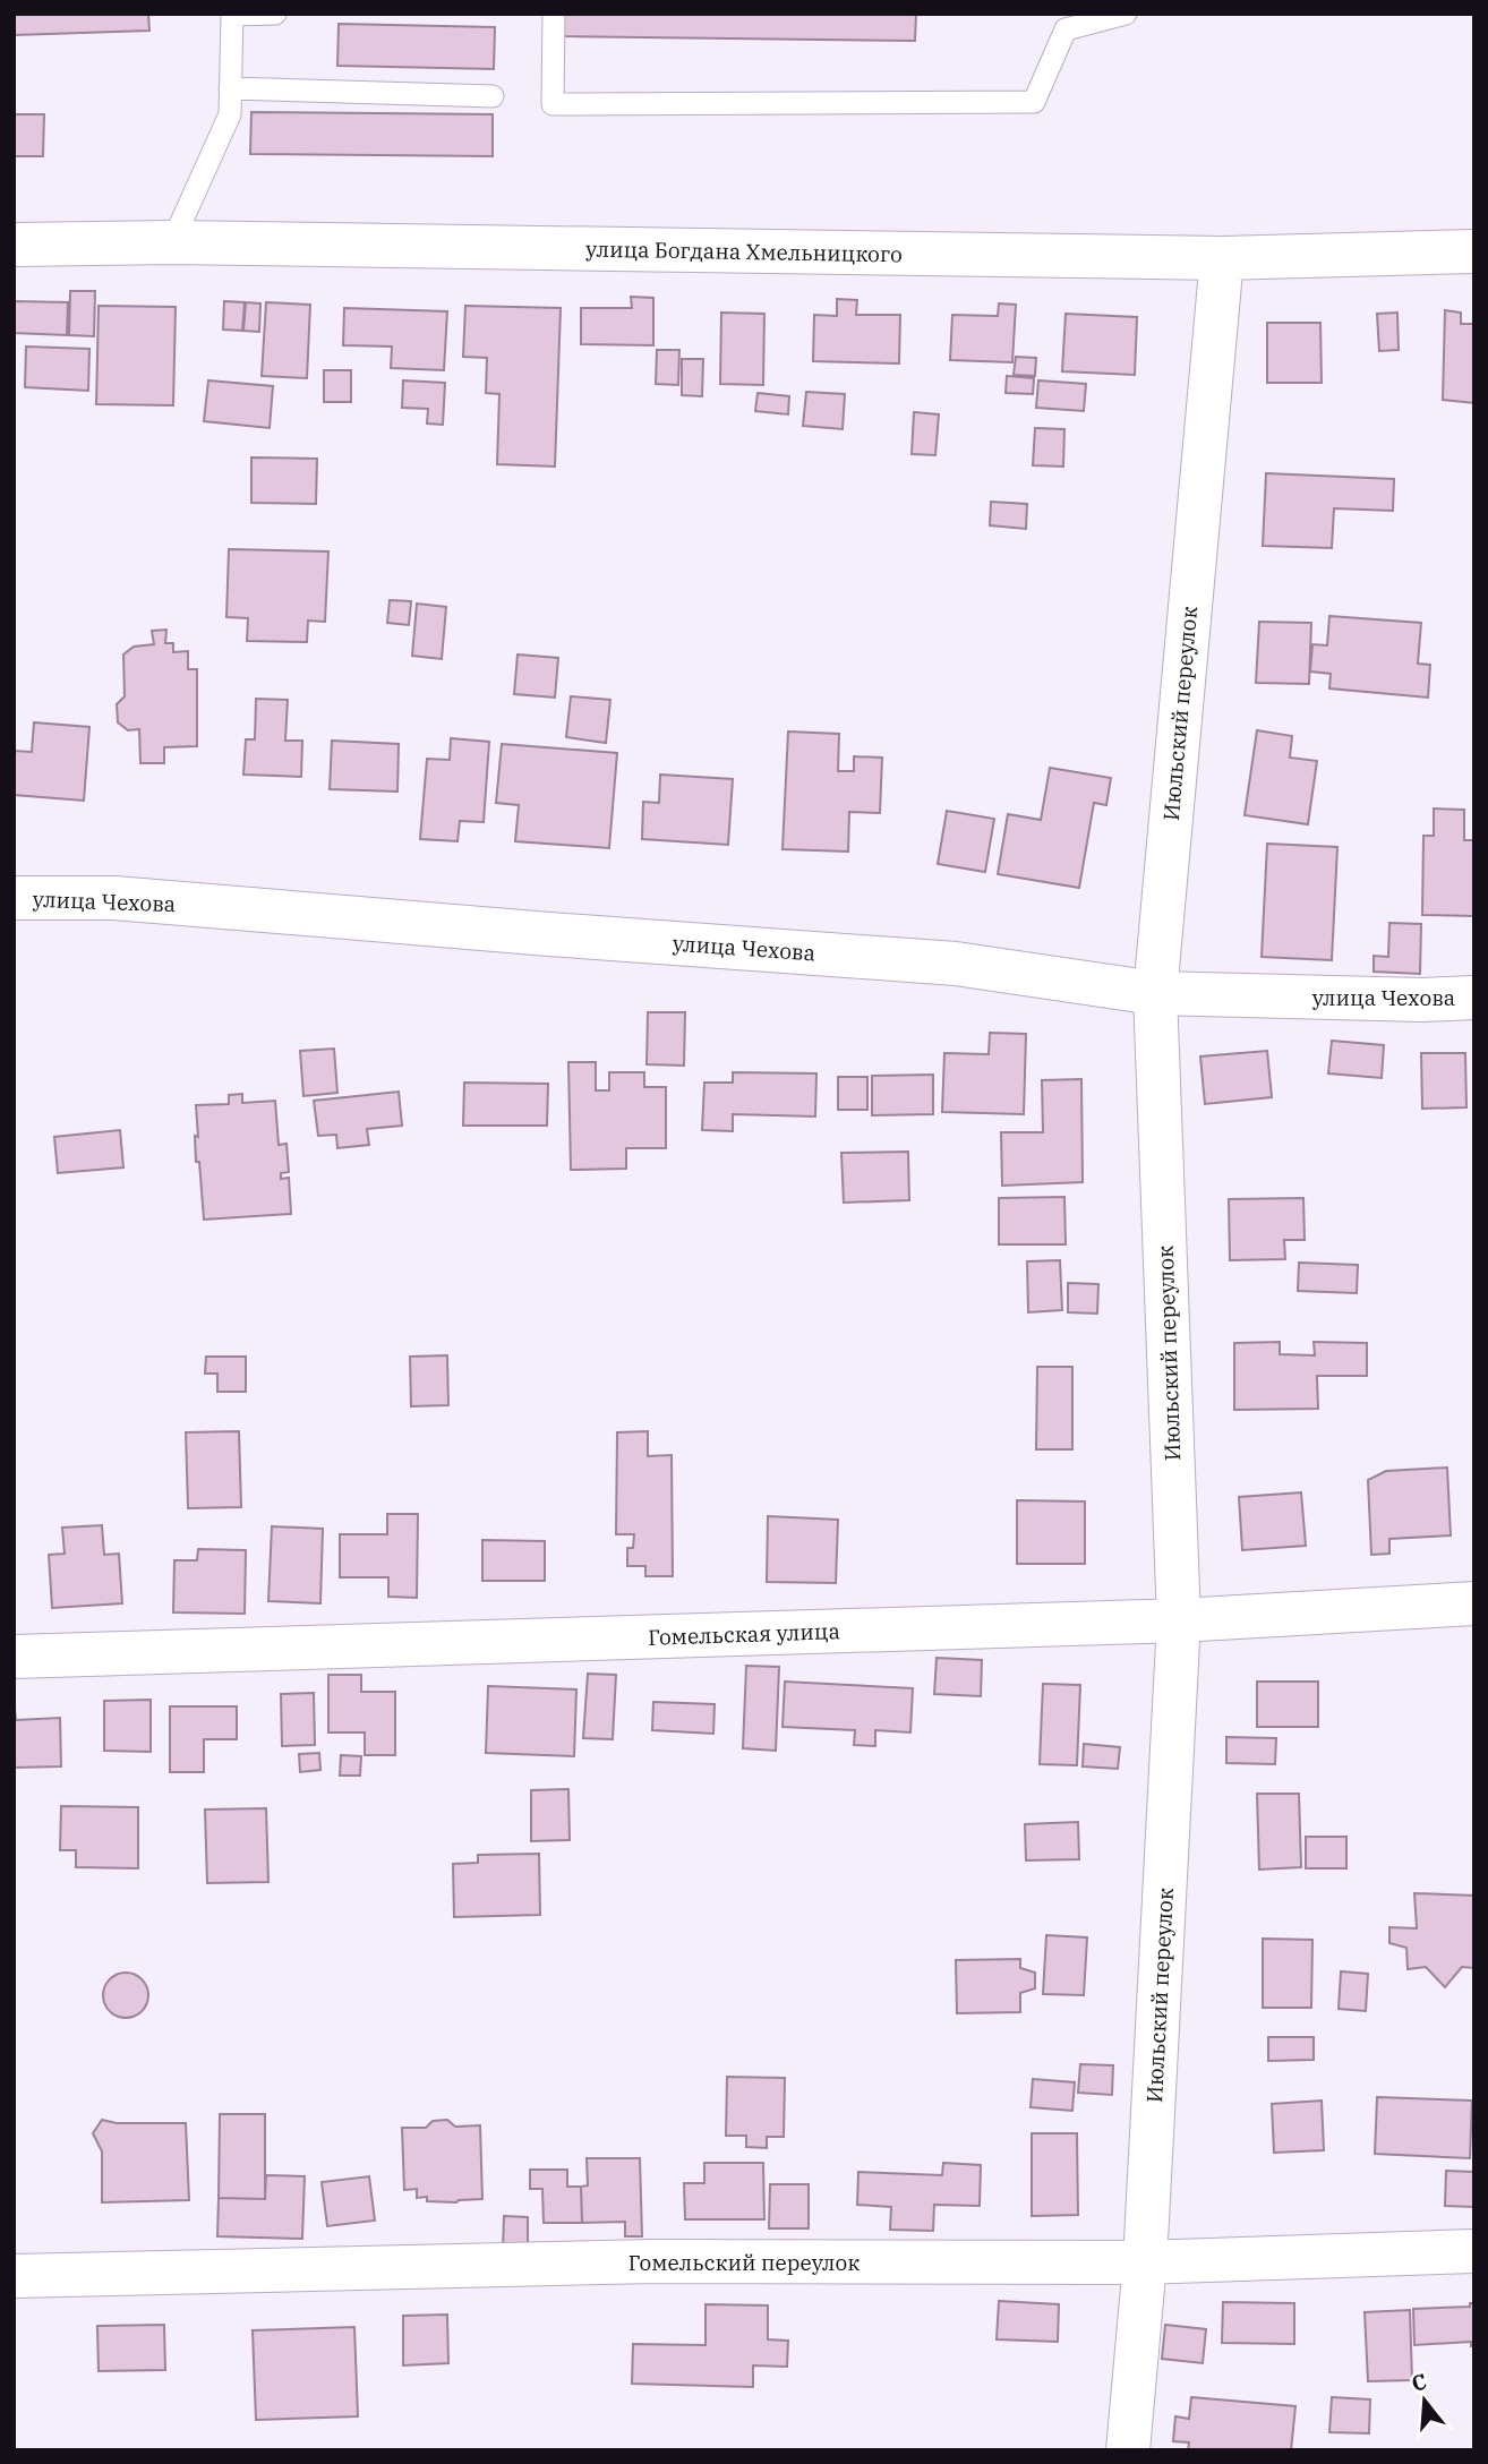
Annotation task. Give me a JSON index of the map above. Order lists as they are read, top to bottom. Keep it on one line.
{"streets":{"street":["улица Богдана Хмельницкого","Июльский переулок","улица Чехова","Гомельская улица","Гомельский переулок"]},"crossings":[["улица Богдана Хмельницкого","Июльский переулок"],["Июльский переулок","улица Чехова"],["Июльский переулок","Гомельская улица"],["Июльский переулок","Гомельский переулок"]],"north":"top"}
